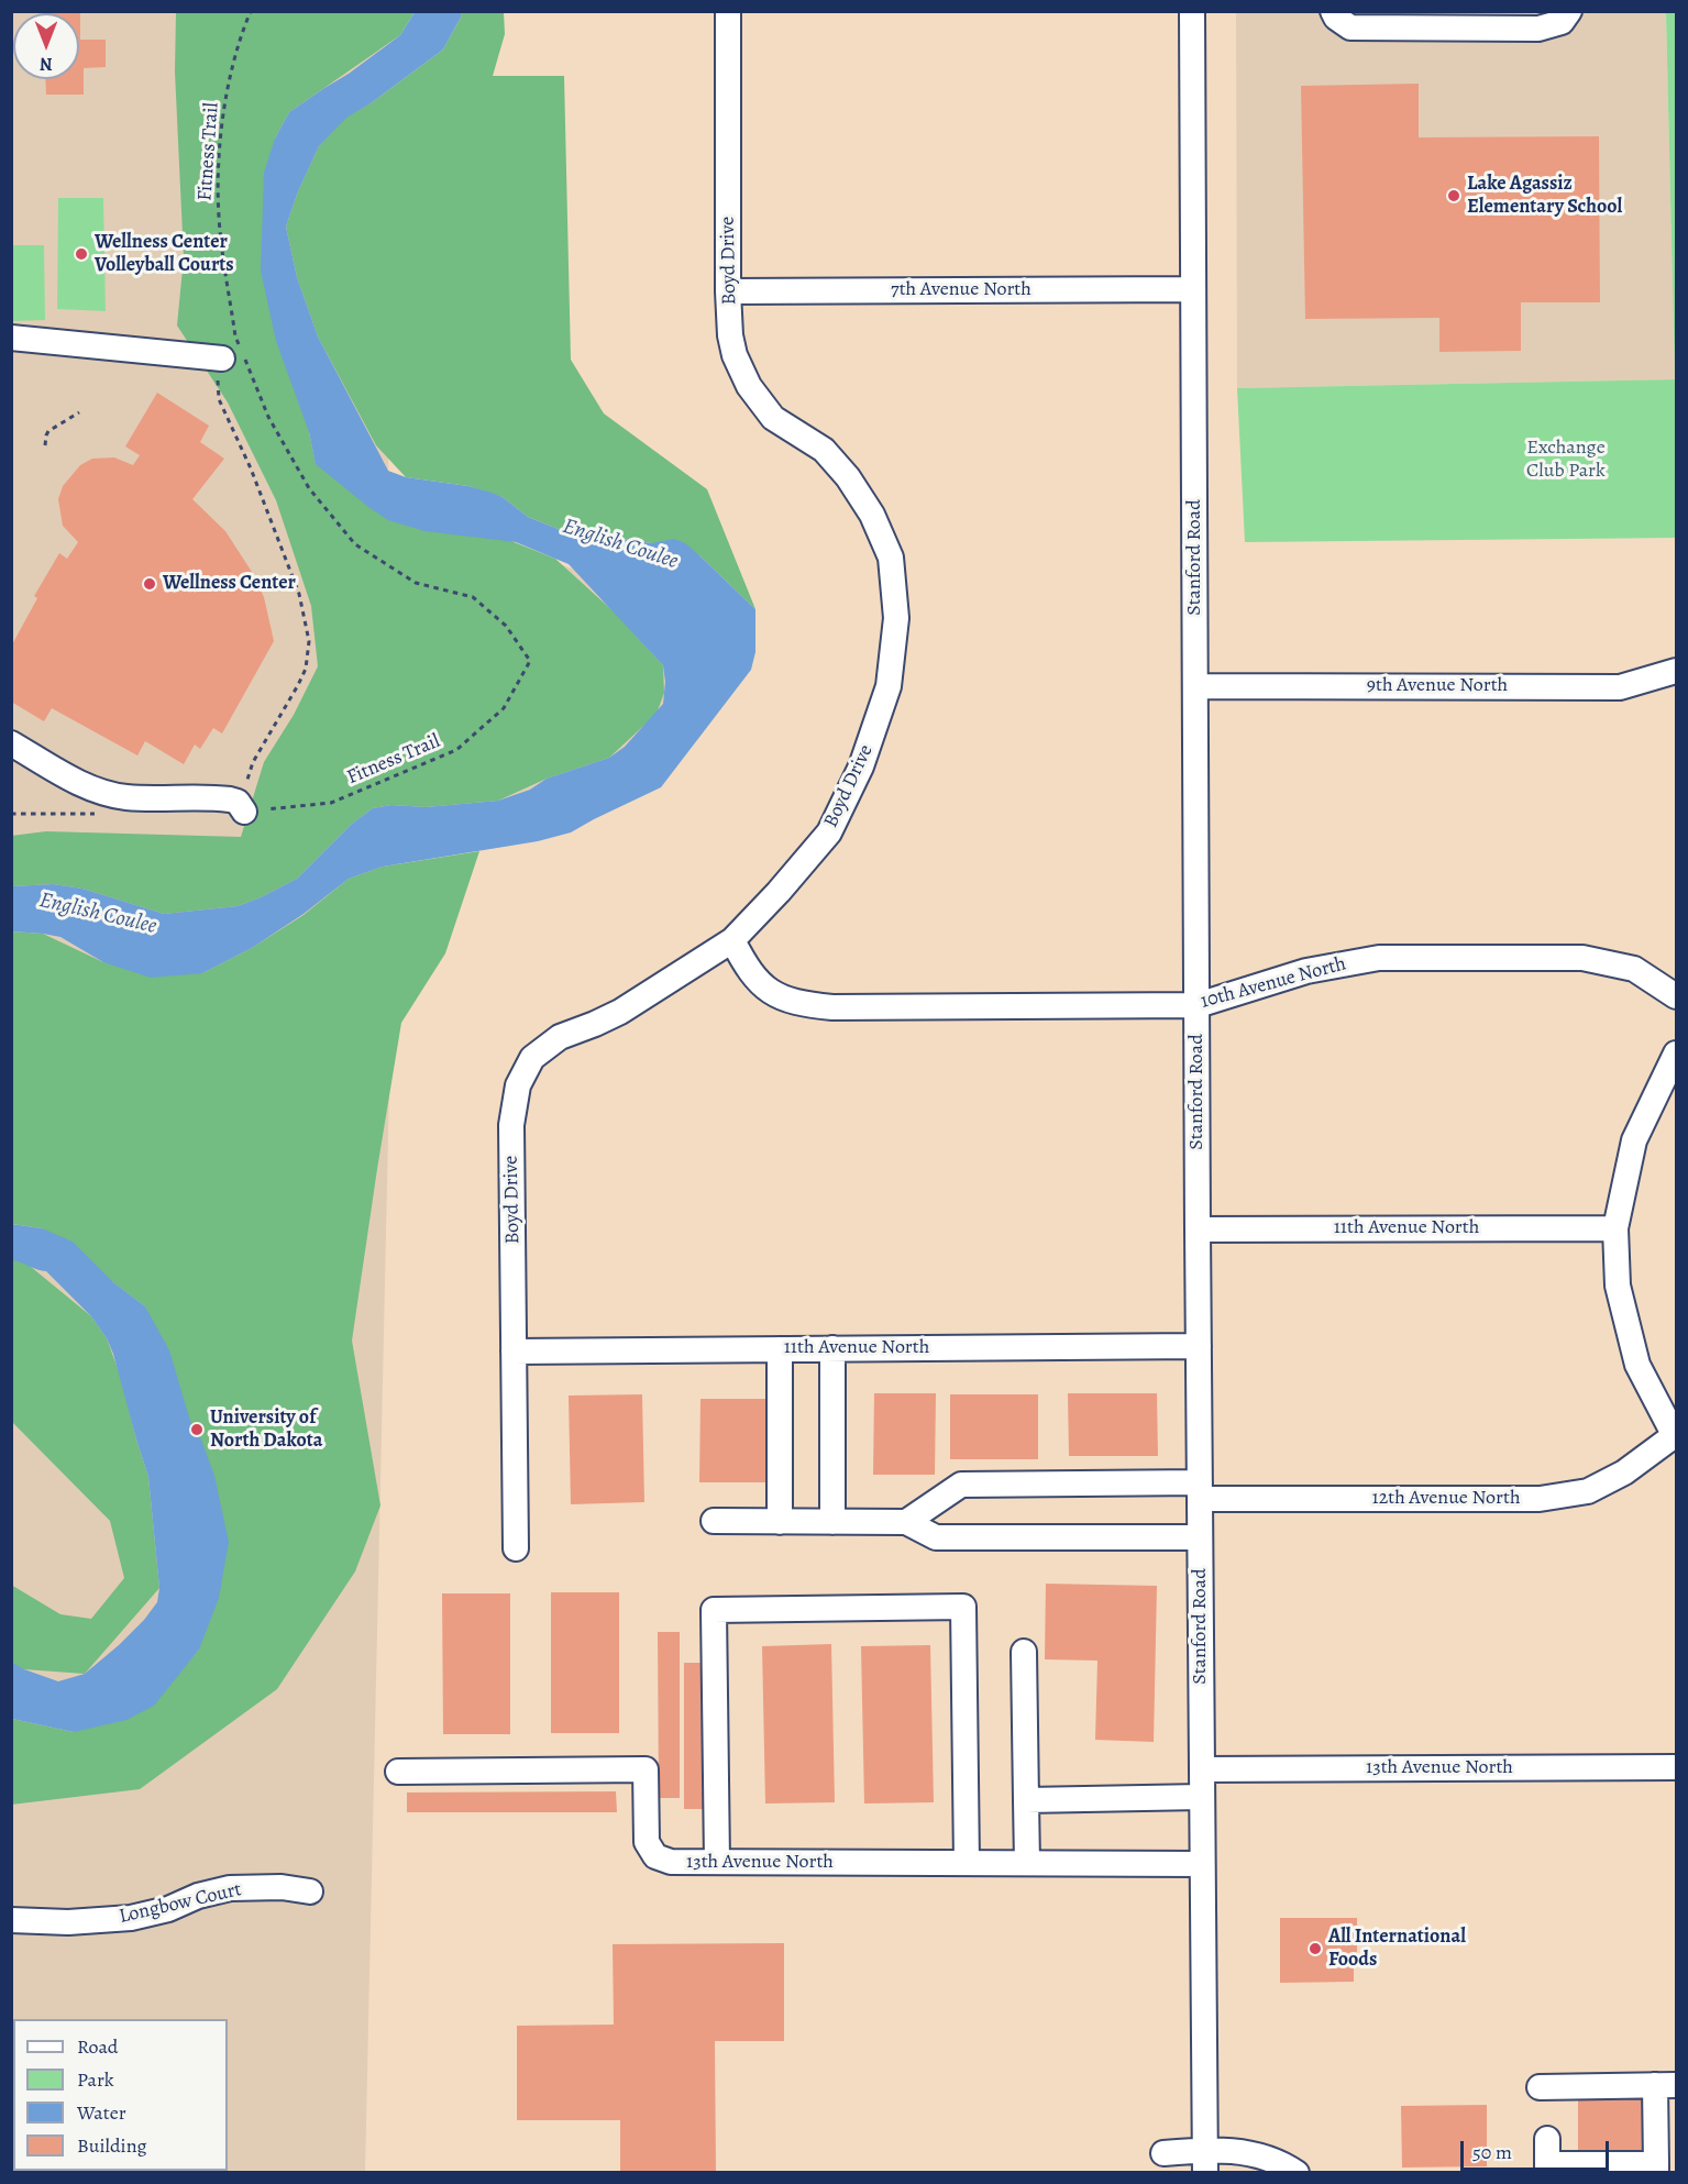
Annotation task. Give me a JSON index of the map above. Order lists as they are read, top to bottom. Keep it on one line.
{"streets":{"street":["Boyd Drive","7th Avenue North","Stanford Road","9th Avenue North","10th Avenue North","11th Avenue North","12th Avenue North","13th Avenue North","Longbow Court"],"path":["Fitness Trail"]},"crossings":[["Boyd Drive","7th Avenue North"],["Boyd Drive","10th Avenue North"],["Boyd Drive","11th Avenue North"],["7th Avenue North","Stanford Road"],["Stanford Road","9th Avenue North"],["Stanford Road","10th Avenue North"],["Stanford Road","11th Avenue North"],["Stanford Road","12th Avenue North"],["Stanford Road","13th Avenue North"]],"water":["English Coulee"],"parks":["Exchange Club Park"],"places":["Lake Agassiz Elementary School","Wellness Center Volleyball Courts","Wellness Center","University of North Dakota","All International Foods"],"legend":["Road","Park","Water","Building"],"scale_bar":"50 m","north":"bottom"}
